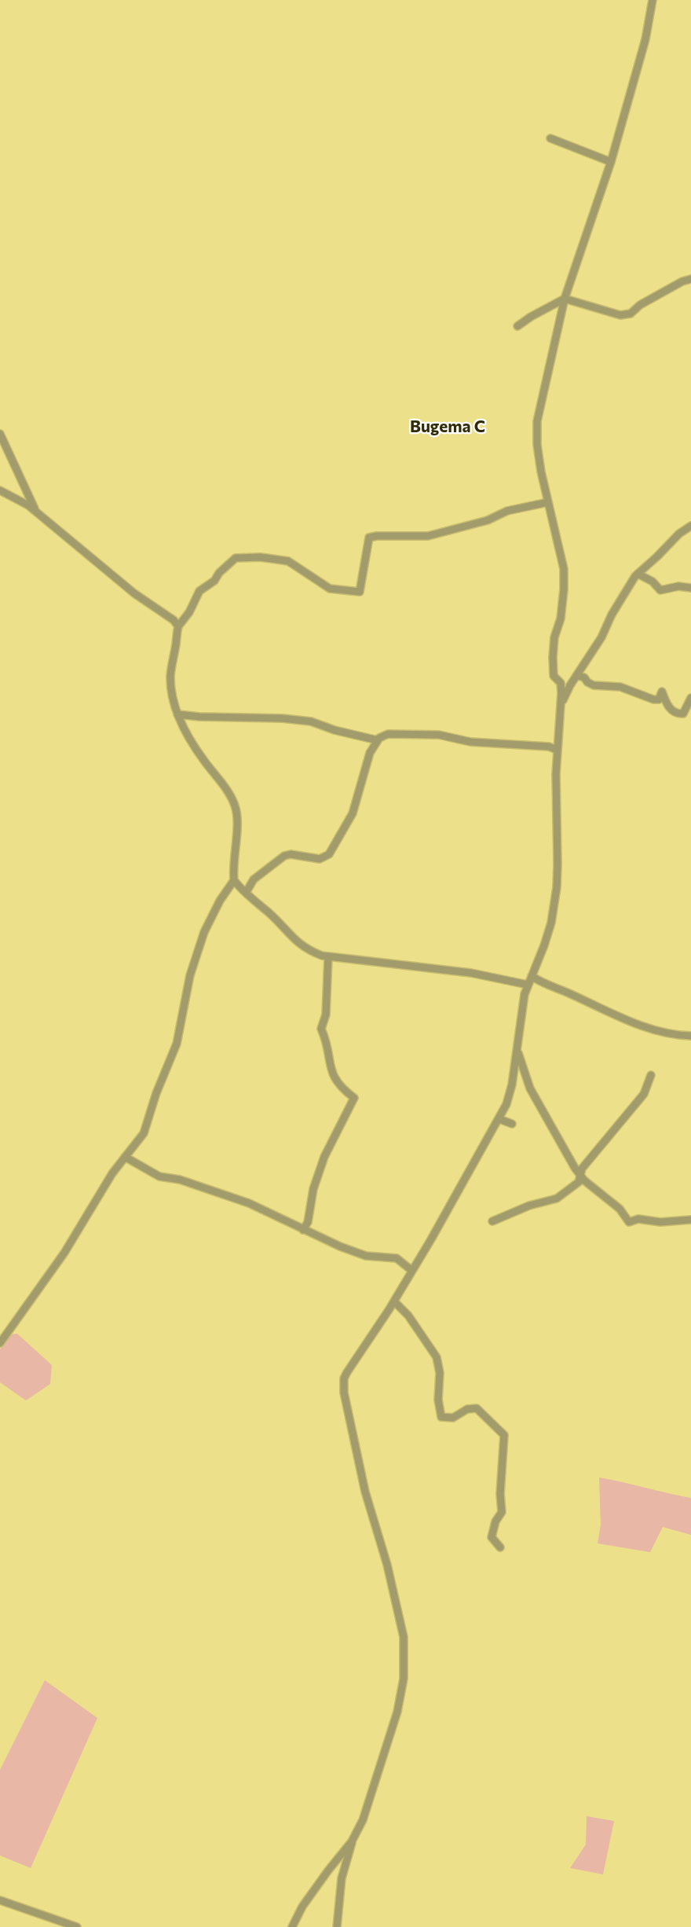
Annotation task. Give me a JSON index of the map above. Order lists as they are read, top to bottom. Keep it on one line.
{"districts":["Bugema C"]}
